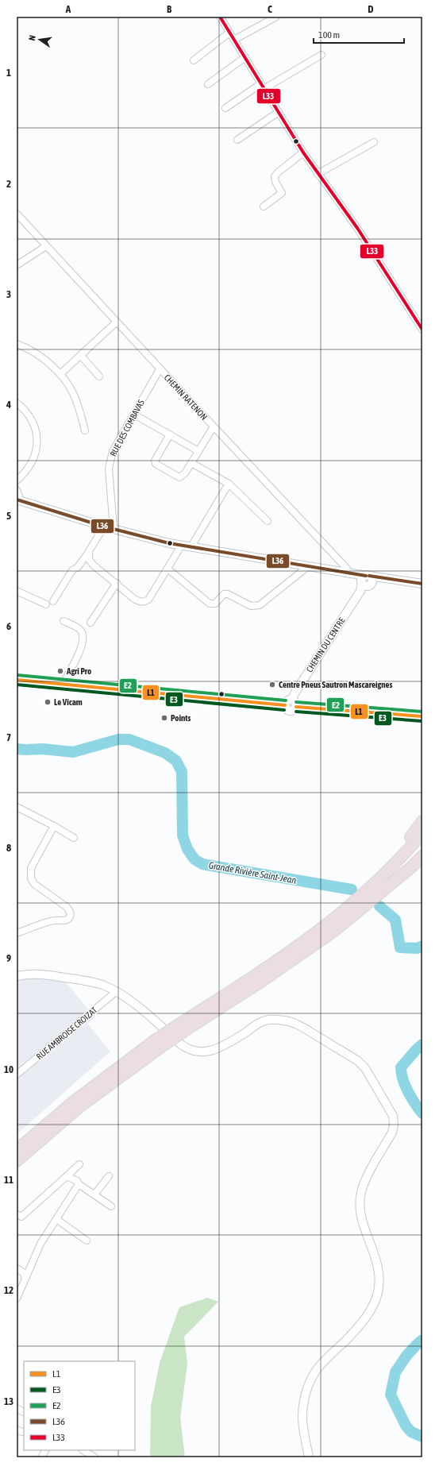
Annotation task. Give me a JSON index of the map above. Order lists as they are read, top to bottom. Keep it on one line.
{"streets":{"street":["CHEMIN RATENON","RUE DES COMBAVAS","CHEMIN DU CENTRE","RUE AMBROISE CROIZAT"]},"crossings":[["CHEMIN RATENON","RUE DES COMBAVAS"]],"water":["Grande Rivière Saint-Jean"],"places":["Agri Pro","Centre Pneus Sautron Mascareignes","Le Vicam","Points"],"lines":["transit line L33","transit line L36","transit line E2","transit line L1","transit line E3"],"legend":["L1","E3","E2","L36","L33"],"scale_bar":"100 m","north":"left","grid":{"columns":["A","B","C","D"],"rows":["1","2","3","4","5","6","7","8","9","10","11","12","13"]}}
